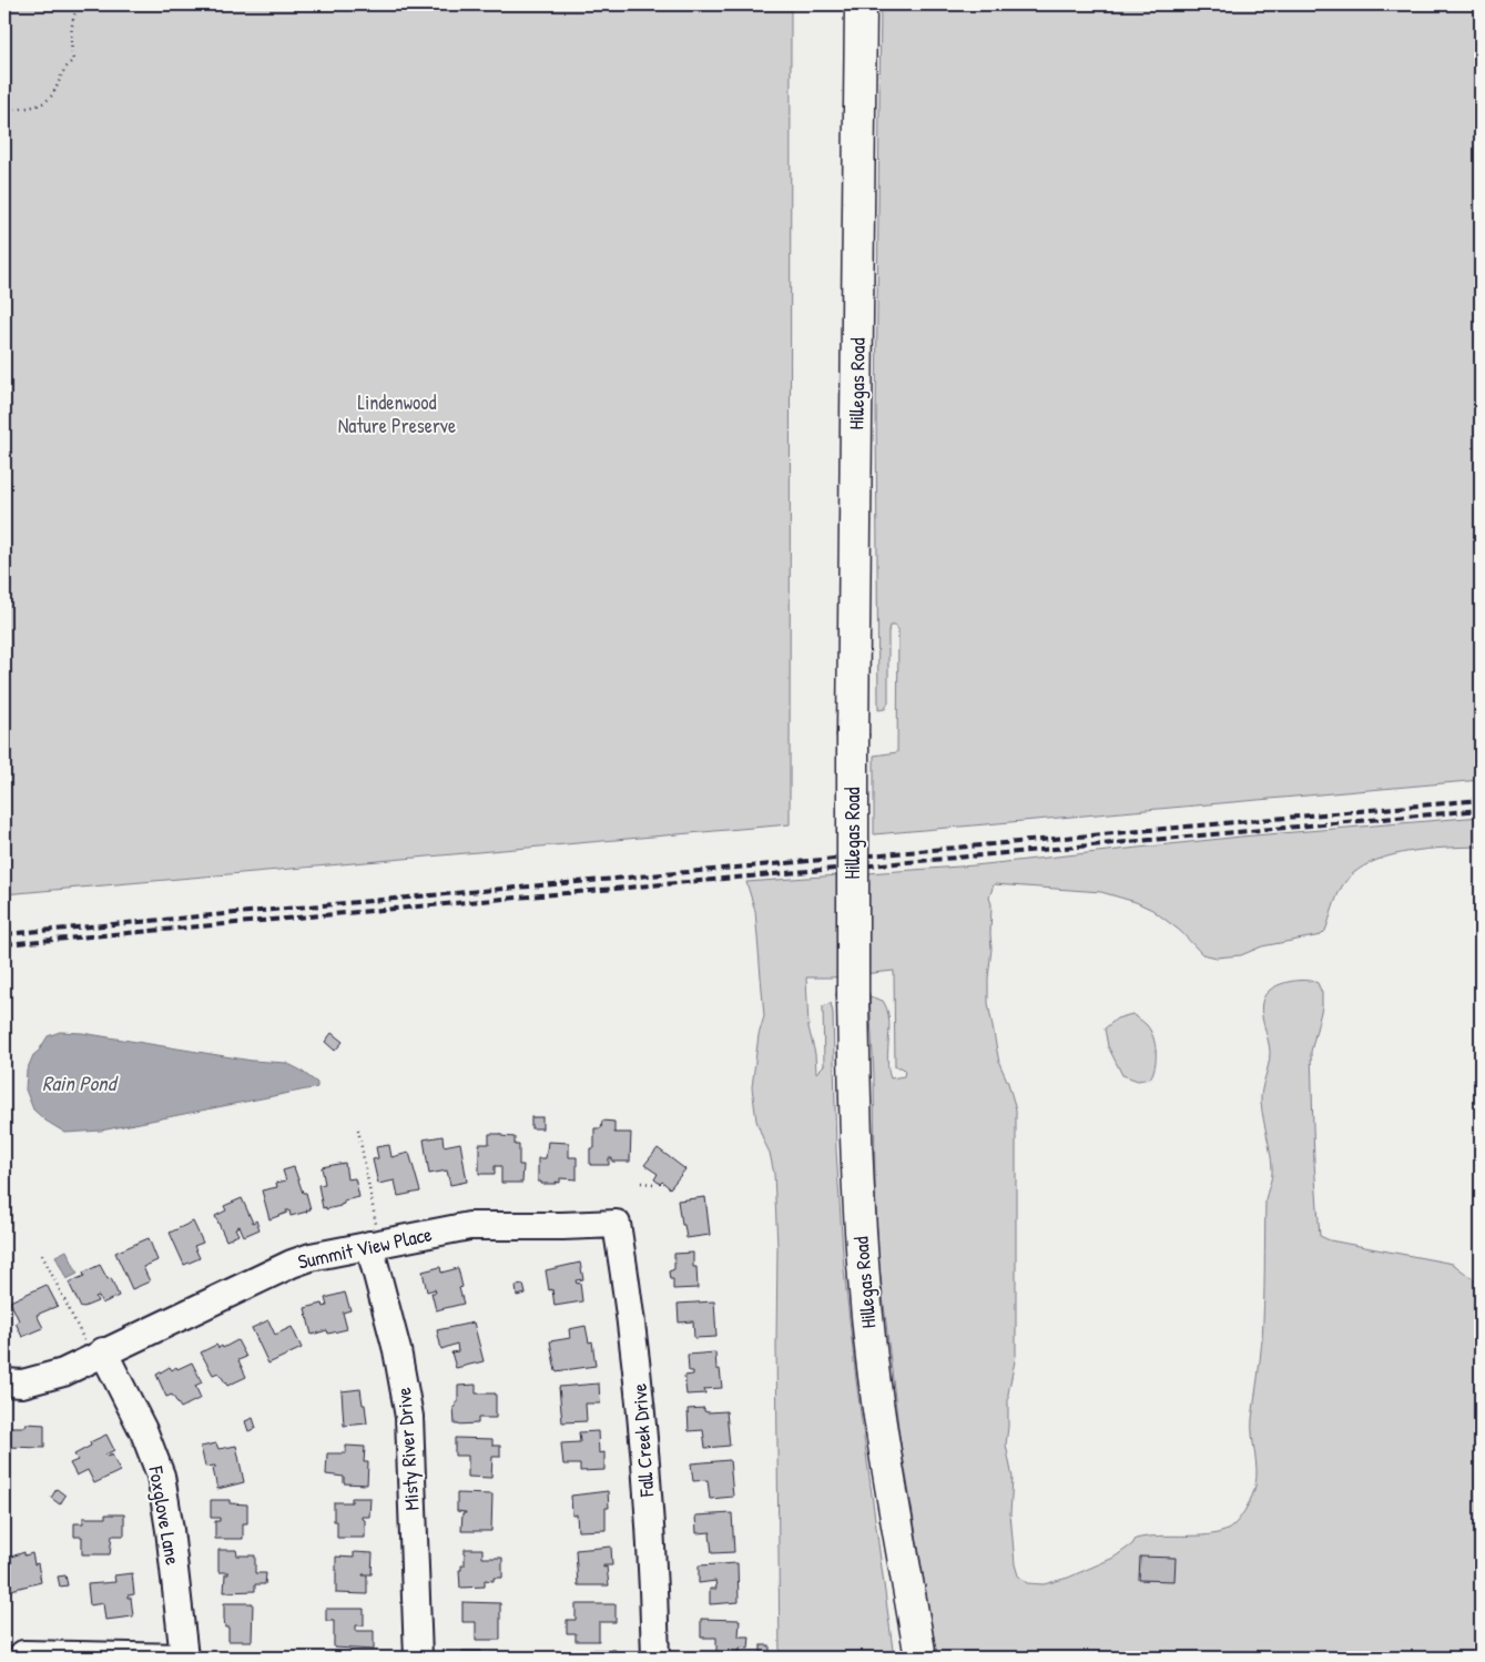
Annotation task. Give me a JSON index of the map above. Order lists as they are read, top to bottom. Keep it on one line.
{"streets":{"main road":["Hillegas Road"],"street":["Summit View Place","Fall Creek Drive","Misty River Drive","Foxglove Lane"]},"crossings":[["Summit View Place","Fall Creek Drive"],["Summit View Place","Misty River Drive"],["Summit View Place","Foxglove Lane"]],"water":["Rain Pond"],"parks":["Lindenwood Nature Preserve"]}
